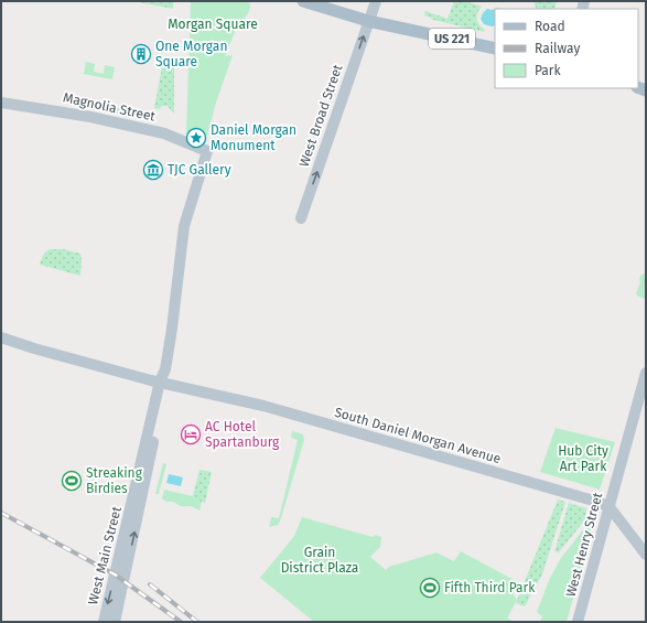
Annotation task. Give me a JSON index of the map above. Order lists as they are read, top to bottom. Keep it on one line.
{"streets":{"main road":["US 221"],"street":["Magnolia Street","West Broad Street","South Daniel Morgan Avenue","West Henry Street","West Main Street"]},"crossings":[["US 221","West Broad Street"],["Magnolia Street","West Main Street"],["South Daniel Morgan Avenue","West Henry Street"],["South Daniel Morgan Avenue","West Main Street"]],"one_way":["West Broad Street"],"parks":["Morgan Square","Hub City Art Park","Grain District Plaza"],"places":{"building":["One Morgan Square"],"place":["Daniel Morgan Monument"],"museum":["TJC Gallery"],"hotel":["AC Hotel Spartanburg"],"sports":["Streaking Birdies","Fifth Third Park"]},"legend":["Road","Railway","Park"]}
